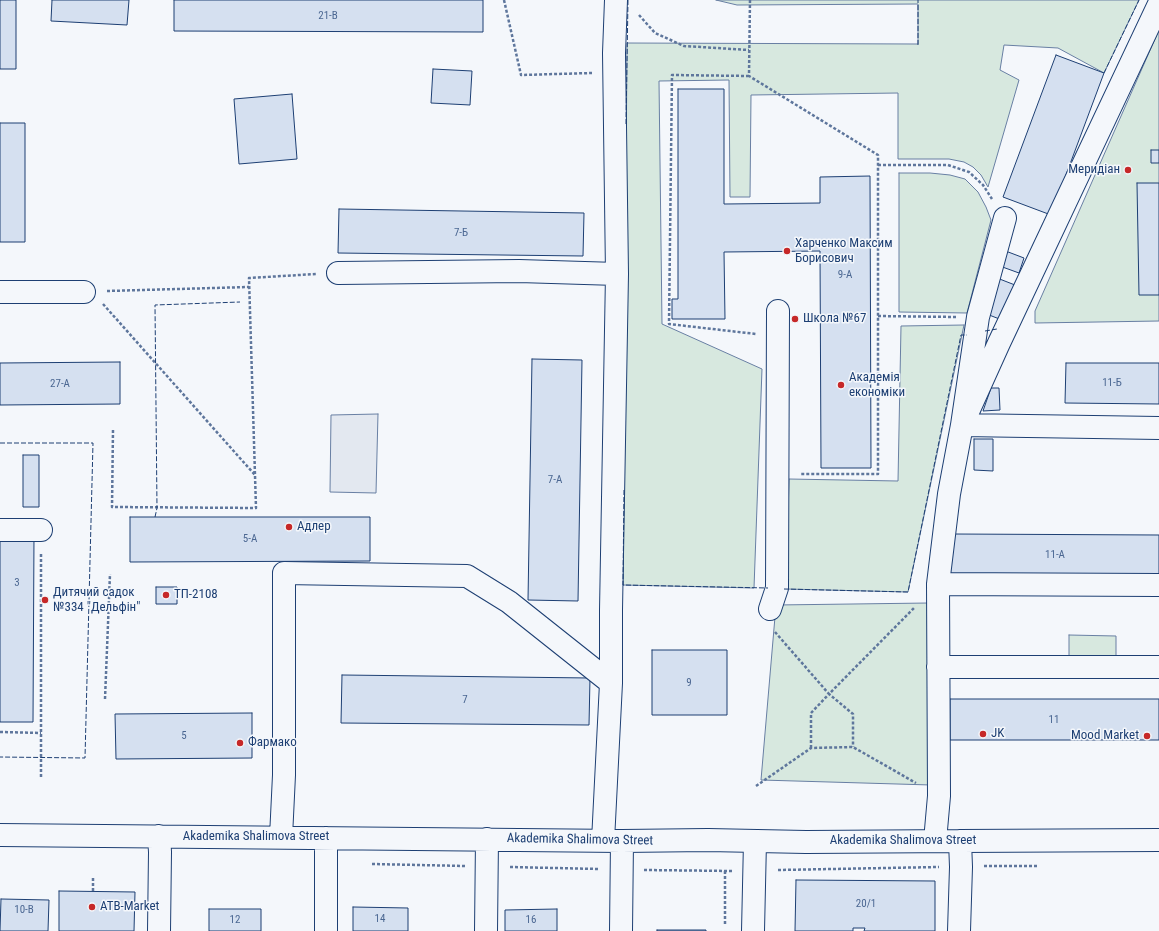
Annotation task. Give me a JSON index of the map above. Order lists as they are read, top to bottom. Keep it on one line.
{"streets":{"street":["Akademika Shalimova Street"]},"places":["Меридіан","Харченко Максим Борисович","Школа №67","Академія економіки","Адлер","ТП-2108","Дитячий садок №334 \"Дельфін\"","JK","Mood Market","Фармако","ATB-Market"],"house_numbers":["21-В","7-Б","9-А","11-Б","27-А","7-А","5-А","11-А","3","9","7","11","5","20/1","10-В","14","12","16"]}
